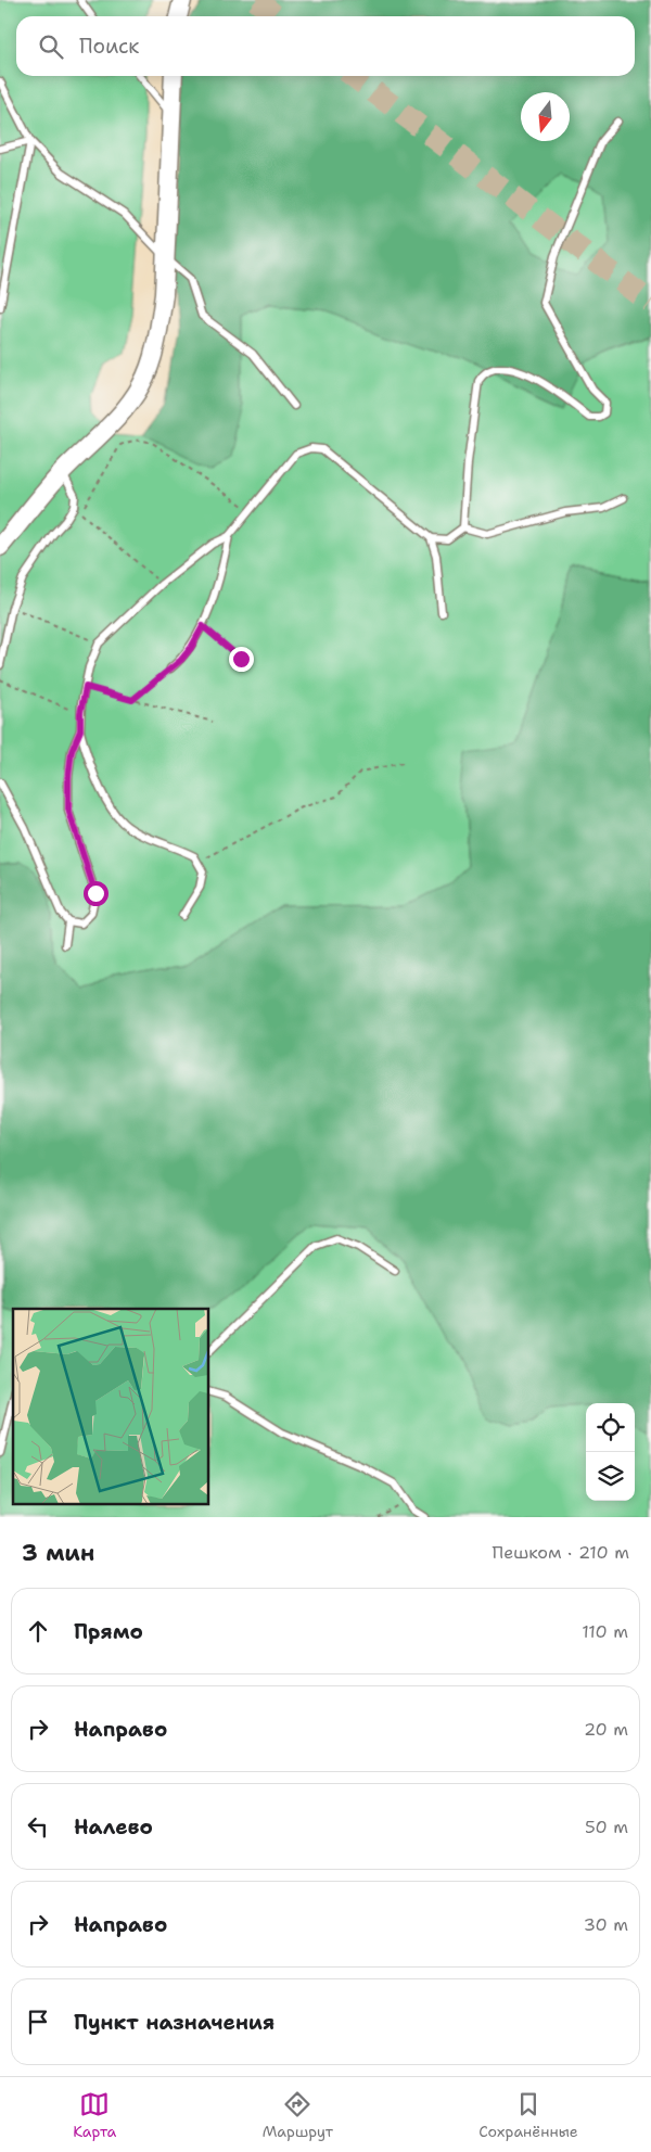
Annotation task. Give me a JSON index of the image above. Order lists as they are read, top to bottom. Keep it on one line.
{"north":"bottom","page":{"search":"Поиск","heading":["3 мин","Пешком · 210 m"],"list":[["Прямо","110 m"],["Направо","20 m"],["Налево","50 m"],["Направо","30 m"],"Пункт назначения"],"nav":["Карта","Маршрут","Сохранённые"]}}
